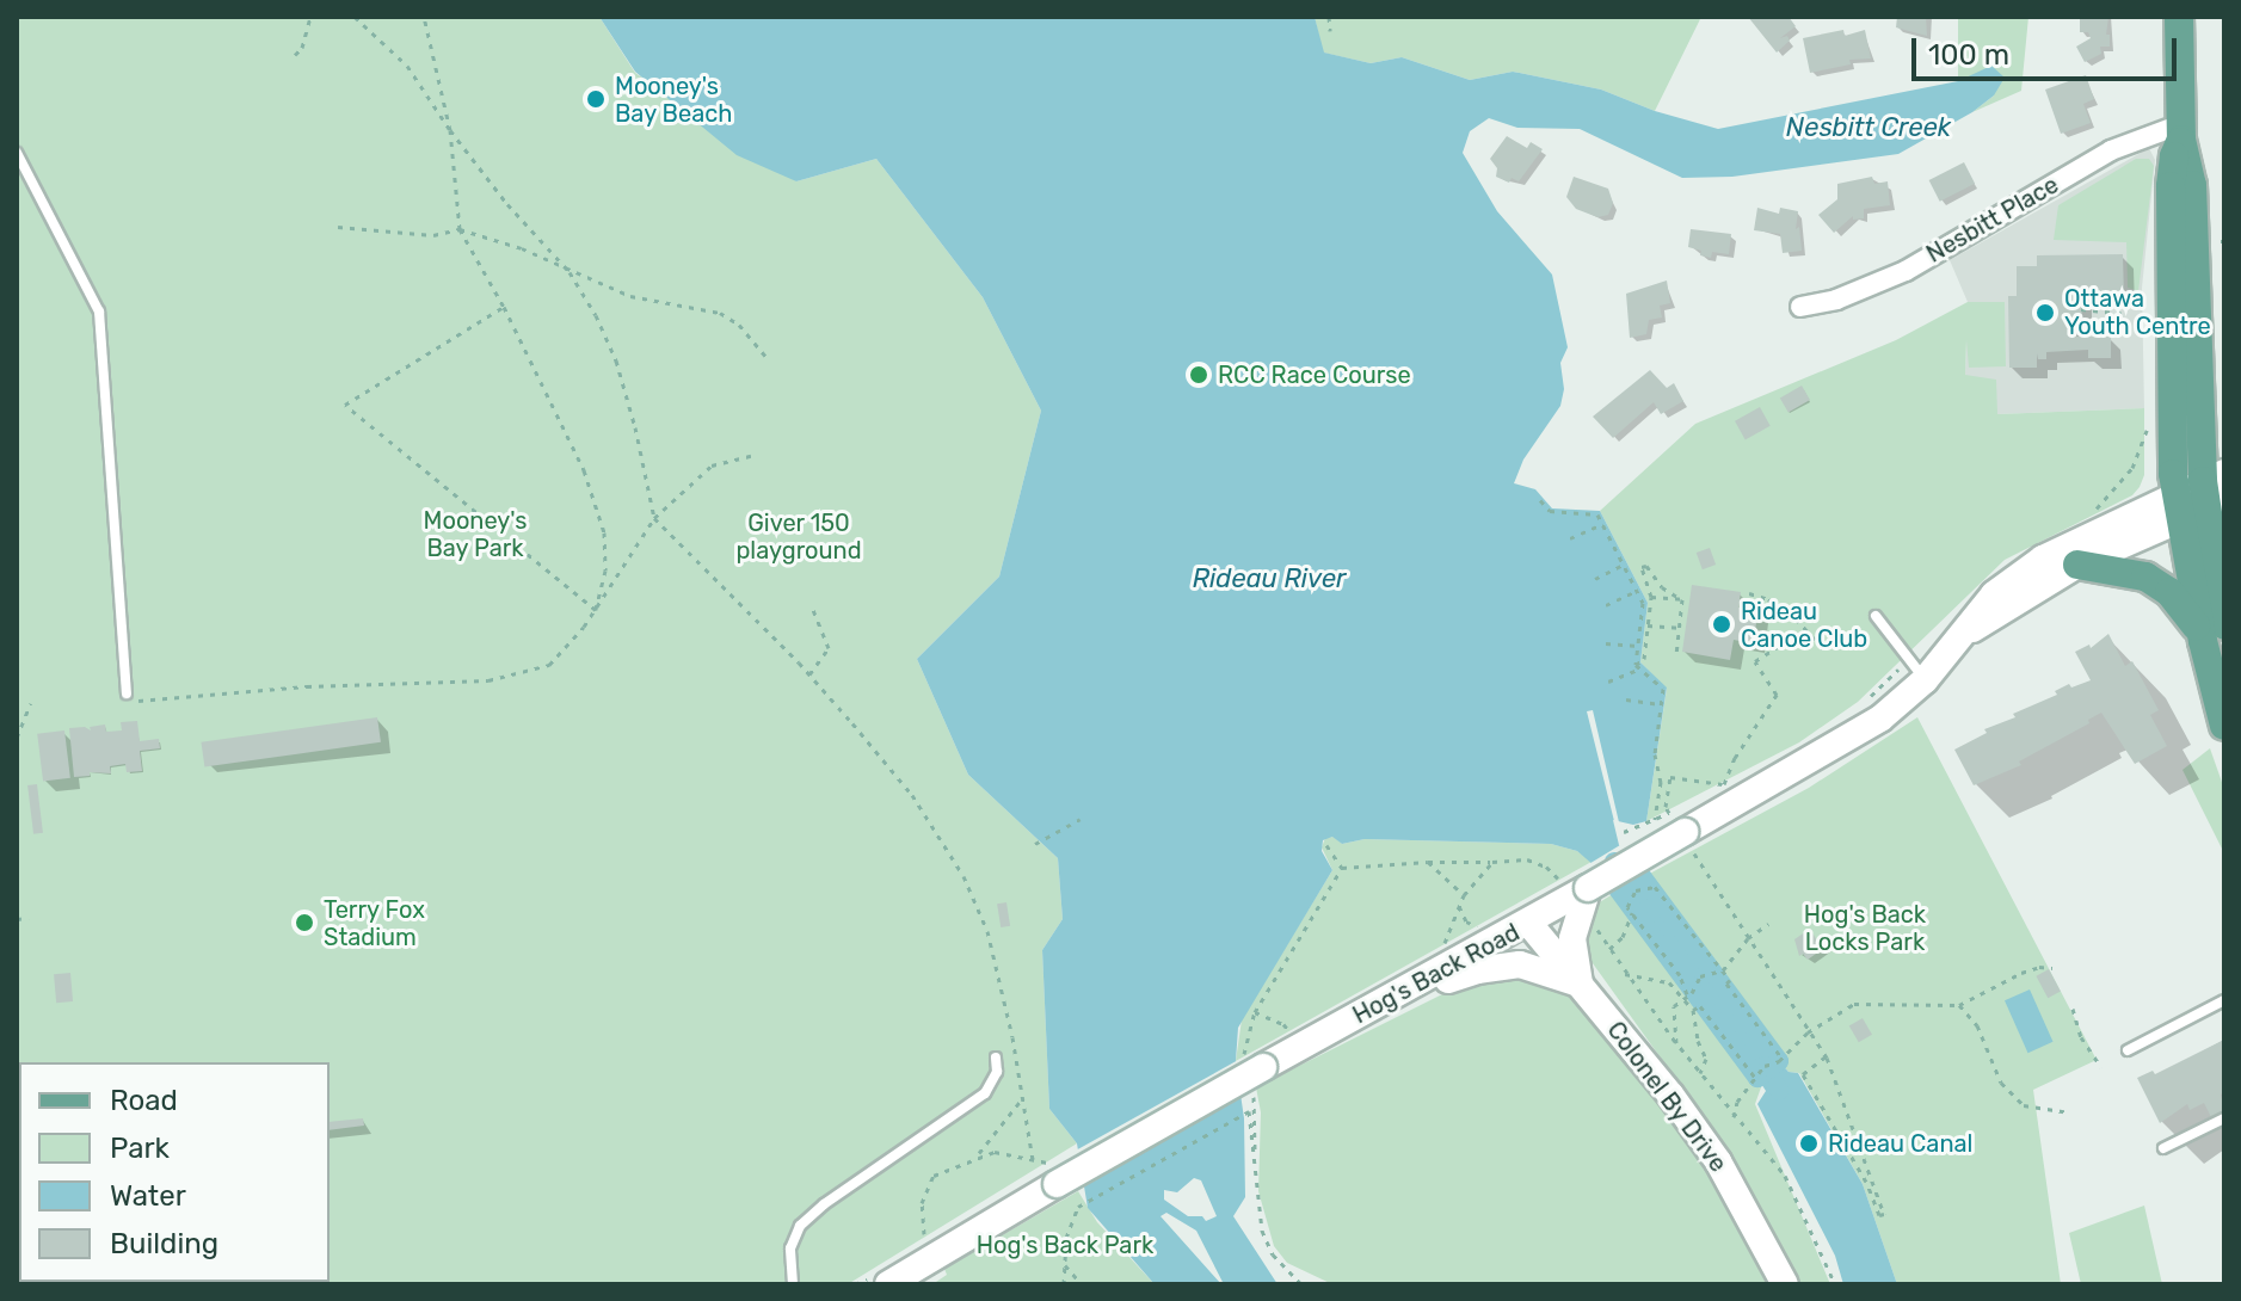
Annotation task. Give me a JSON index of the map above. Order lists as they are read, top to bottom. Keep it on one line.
{"streets":{"main road":["Hog's Back Road","Colonel By Drive"],"street":["Nesbitt Place"]},"crossings":[["Hog's Back Road","Colonel By Drive"]],"water":["Nesbitt Creek","Rideau River"],"parks":["Mooney's Bay Park","Giver 150 playground","Hog's Back Locks Park","Hog's Back Park"],"places":["Mooney's Bay Beach","Ottawa Youth Centre","RCC Race Course","Rideau Canoe Club","Terry Fox Stadium","Rideau Canal"],"legend":["Road","Park","Water","Building"],"scale_bar":"100 m"}
